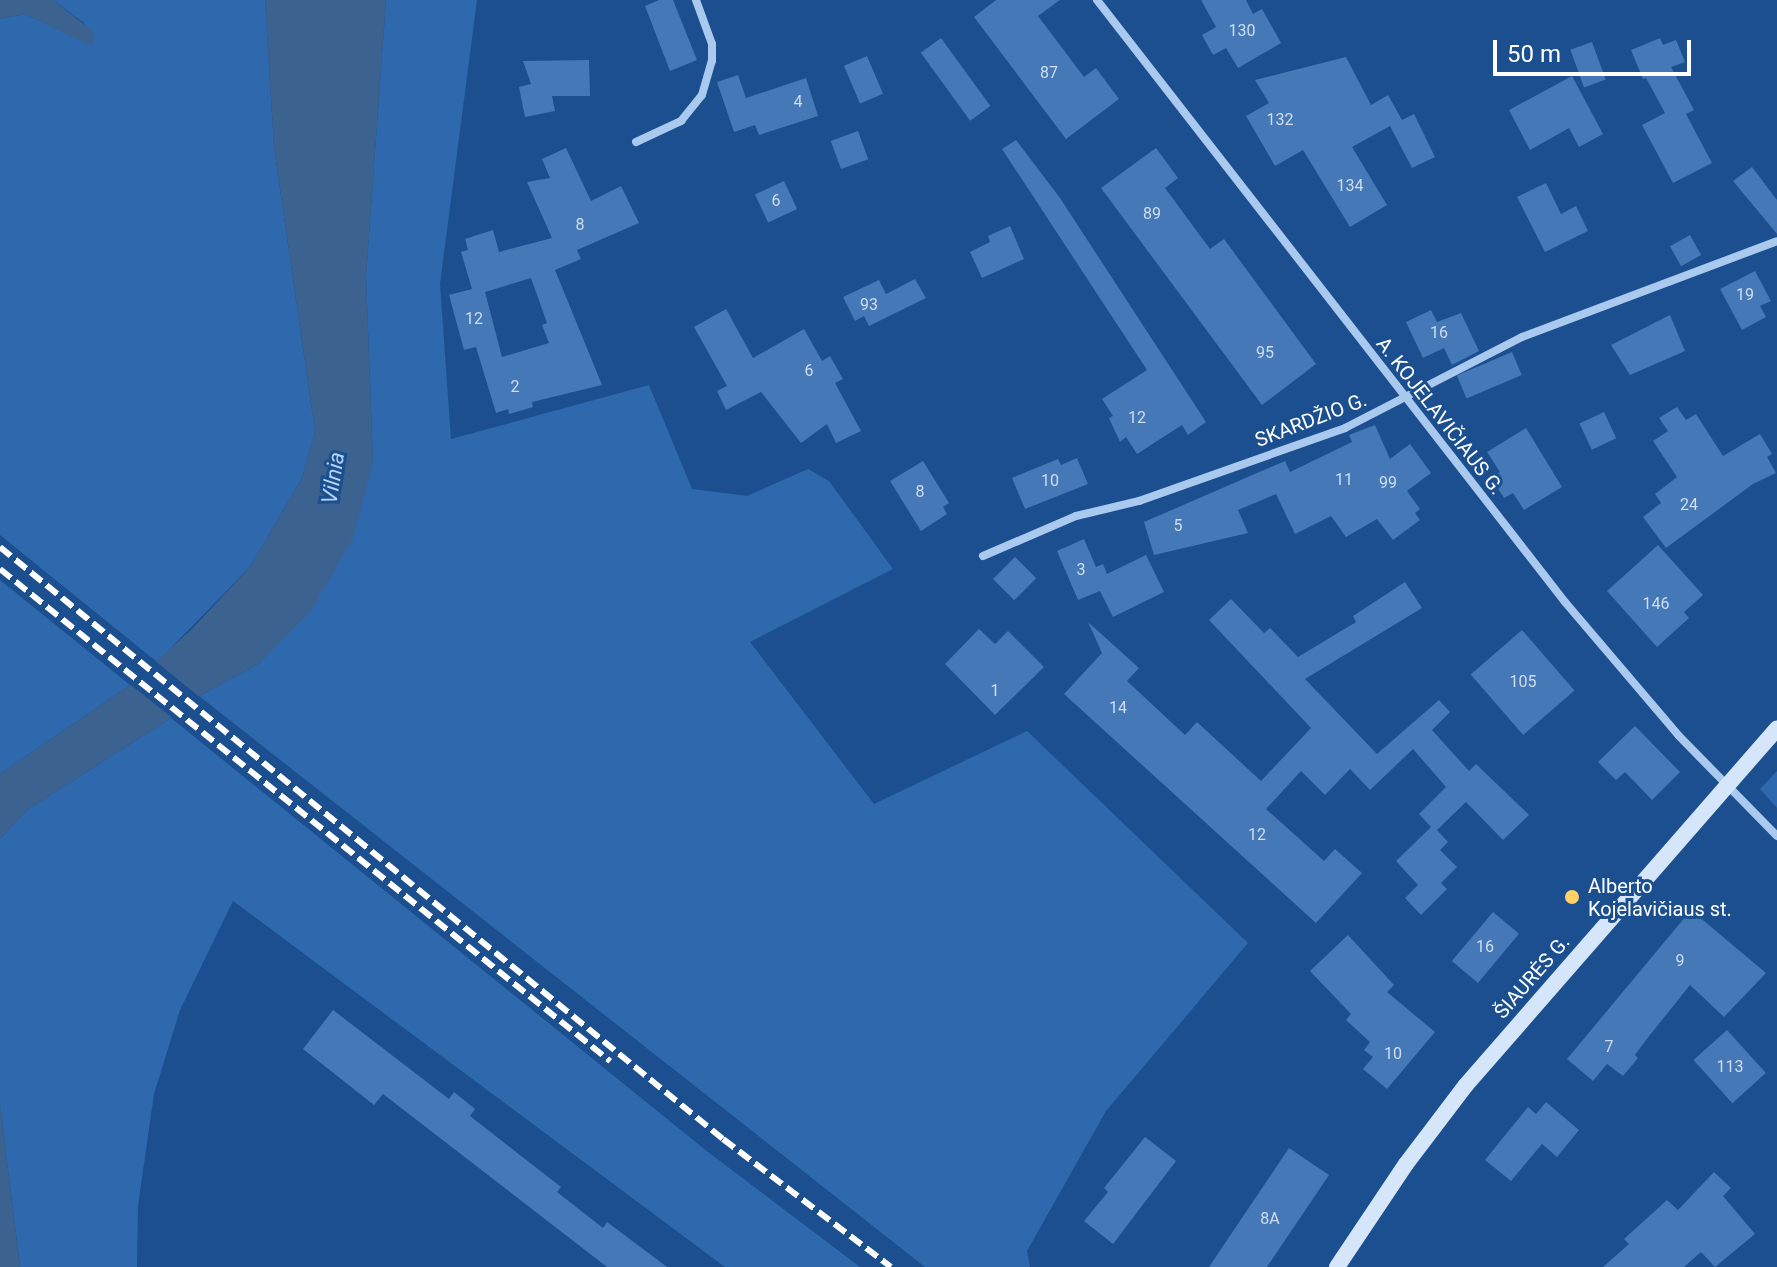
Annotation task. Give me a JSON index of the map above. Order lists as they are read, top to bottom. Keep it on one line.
{"streets":{"main road":["ŠIAURĖS G."],"street":["A. KOJELAVIČIAUS G.","SKARDŽIO G."]},"crossings":[["A. KOJELAVIČIAUS G.","SKARDŽIO G."],["A. KOJELAVIČIAUS G.","ŠIAURĖS G."]],"water":["Vilnia"],"places":["Alberto Kojelavičiaus st."],"house_numbers":["130","87","4","132","134","6","89","8","19","93","12","16","95","6","2","12","11","10","99","8","24","5","3","146","105","1","14","12","16","9","7","10","113","8A"],"scale_bar":"50 m"}
